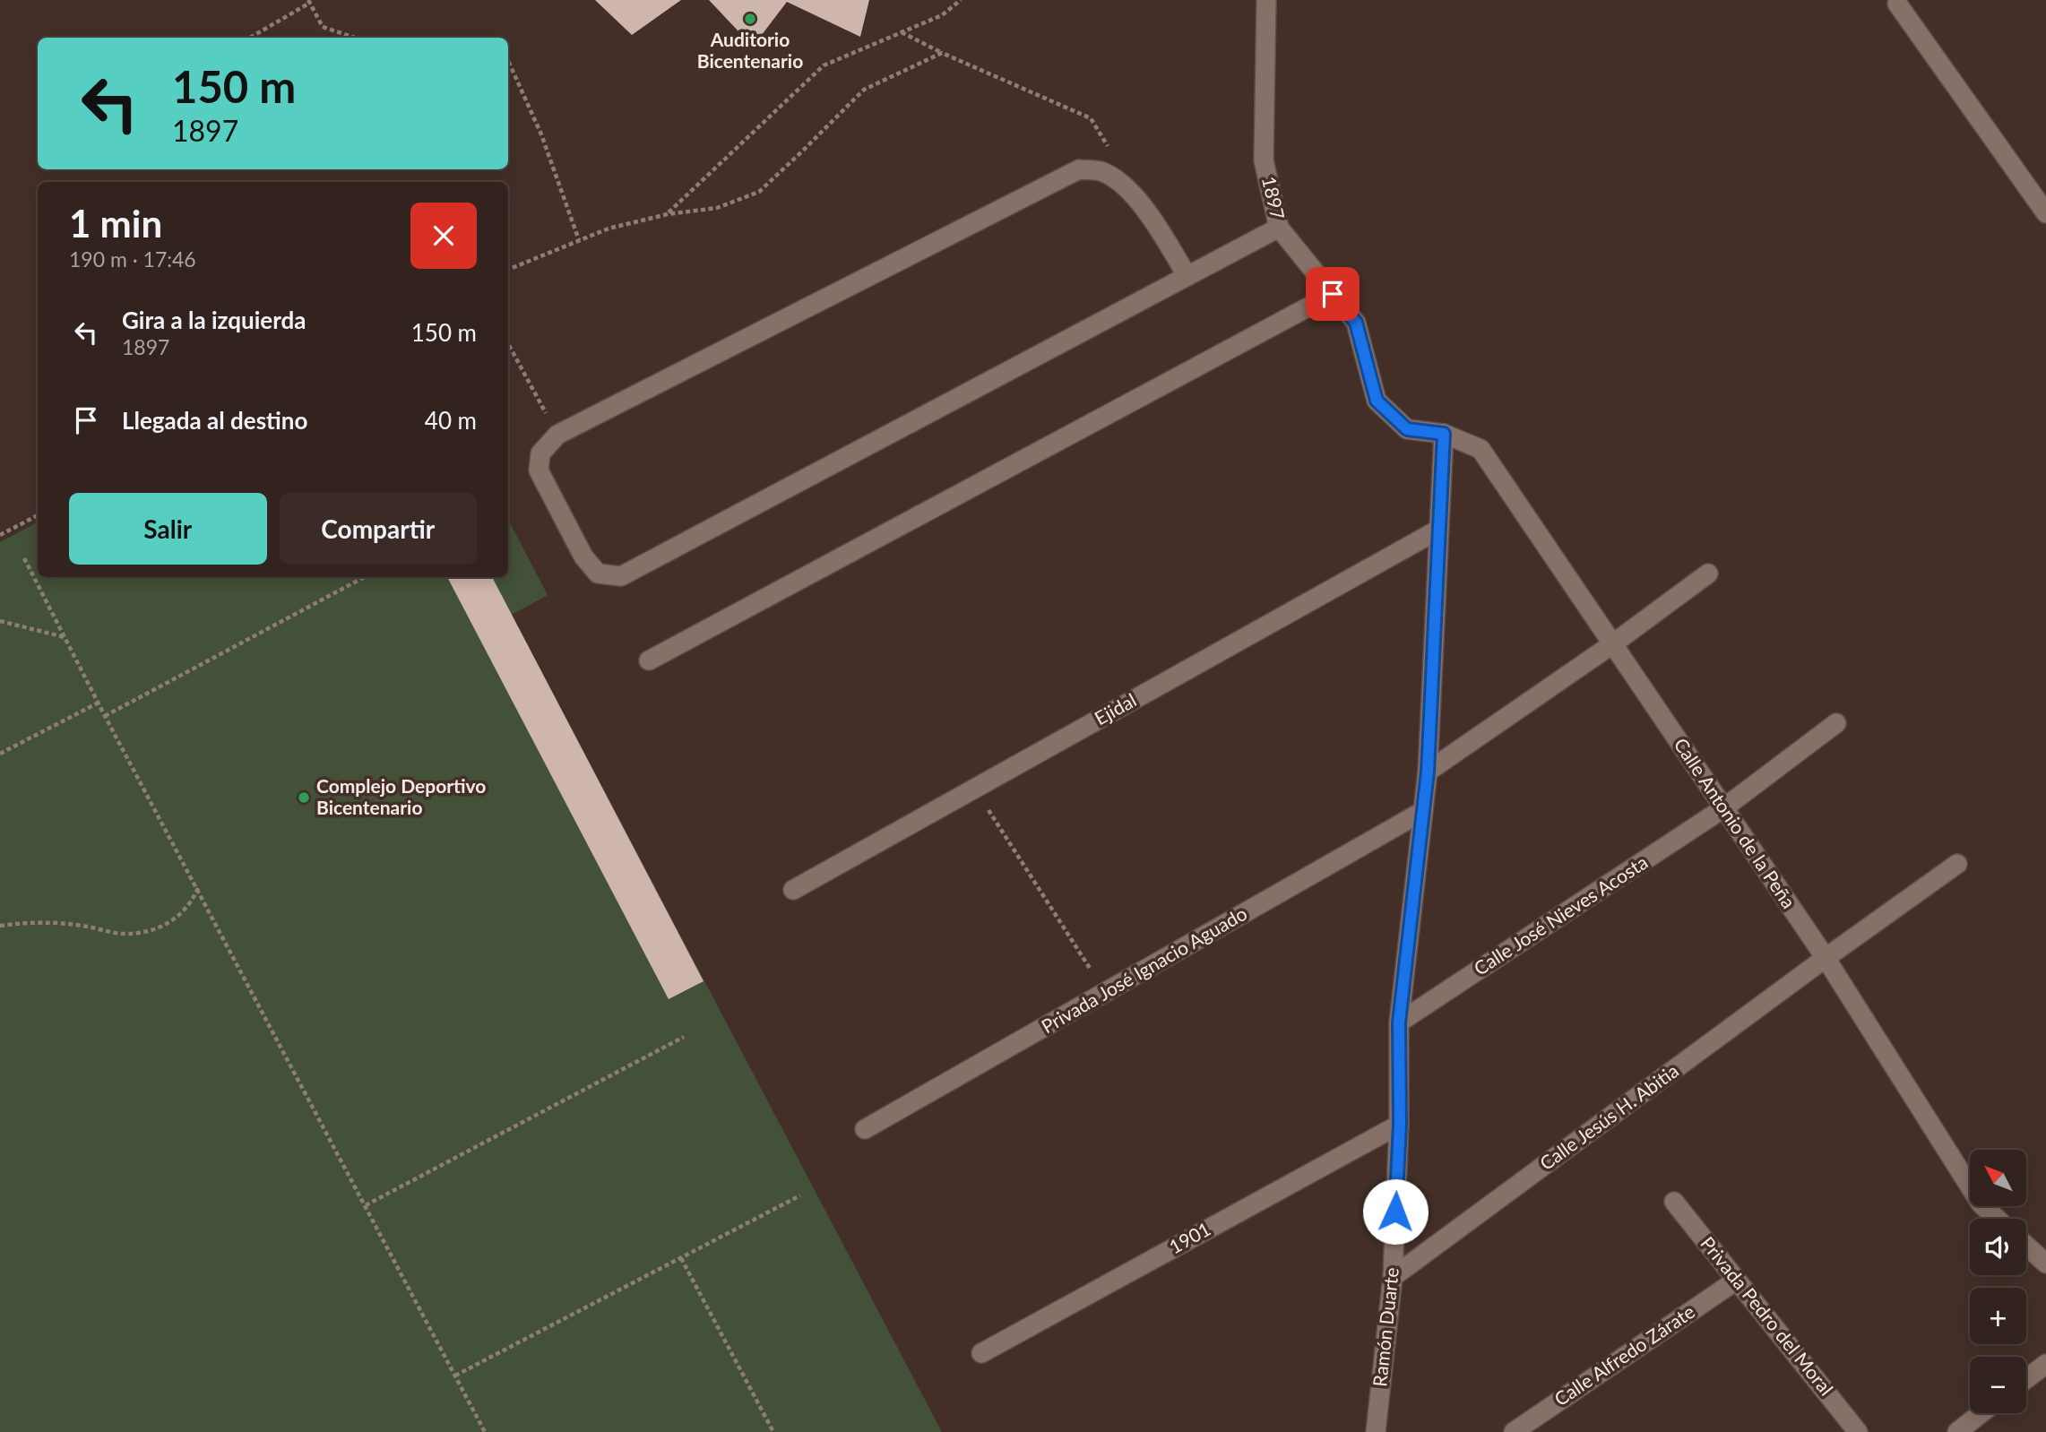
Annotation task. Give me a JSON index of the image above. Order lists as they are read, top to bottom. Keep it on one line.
{"streets":{"street":["1897","Ejidal","Calle Antonio de la Peña","Calle José Nieves Acosta","Privada José Ignacio Aguado","Calle Jesús H. Abitia","1901","Privada Pedro del Moral","Ramón Duarte","Calle Alfredo Zárate"]},"crossings":[["1897","Calle Antonio de la Peña"],["1897","Ramón Duarte"],["Ejidal","Ramón Duarte"],["Calle Antonio de la Peña","Calle José Nieves Acosta"],["Calle Antonio de la Peña","Calle Jesús H. Abitia"],["Calle Antonio de la Peña","Ramón Duarte"],["Calle José Nieves Acosta","Ramón Duarte"],["Privada José Ignacio Aguado","Ramón Duarte"],["Calle Jesús H. Abitia","Ramón Duarte"],["1901","Ramón Duarte"],["Privada Pedro del Moral","Calle Alfredo Zárate"]],"places":["Auditorio Bicentenario","Complejo Deportivo Bicentenario"],"north":"top left","page":{"turn":["150 m","1897"],"heading":["1 min","190 m · 17:46"],"list":[{"name":"Gira a la izquierda","note":"1897","value":"150 m"},{"name":"Llegada al destino","value":"40 m"}],"buttons":["Salir","Compartir"],"map_buttons":["+","−"]}}
